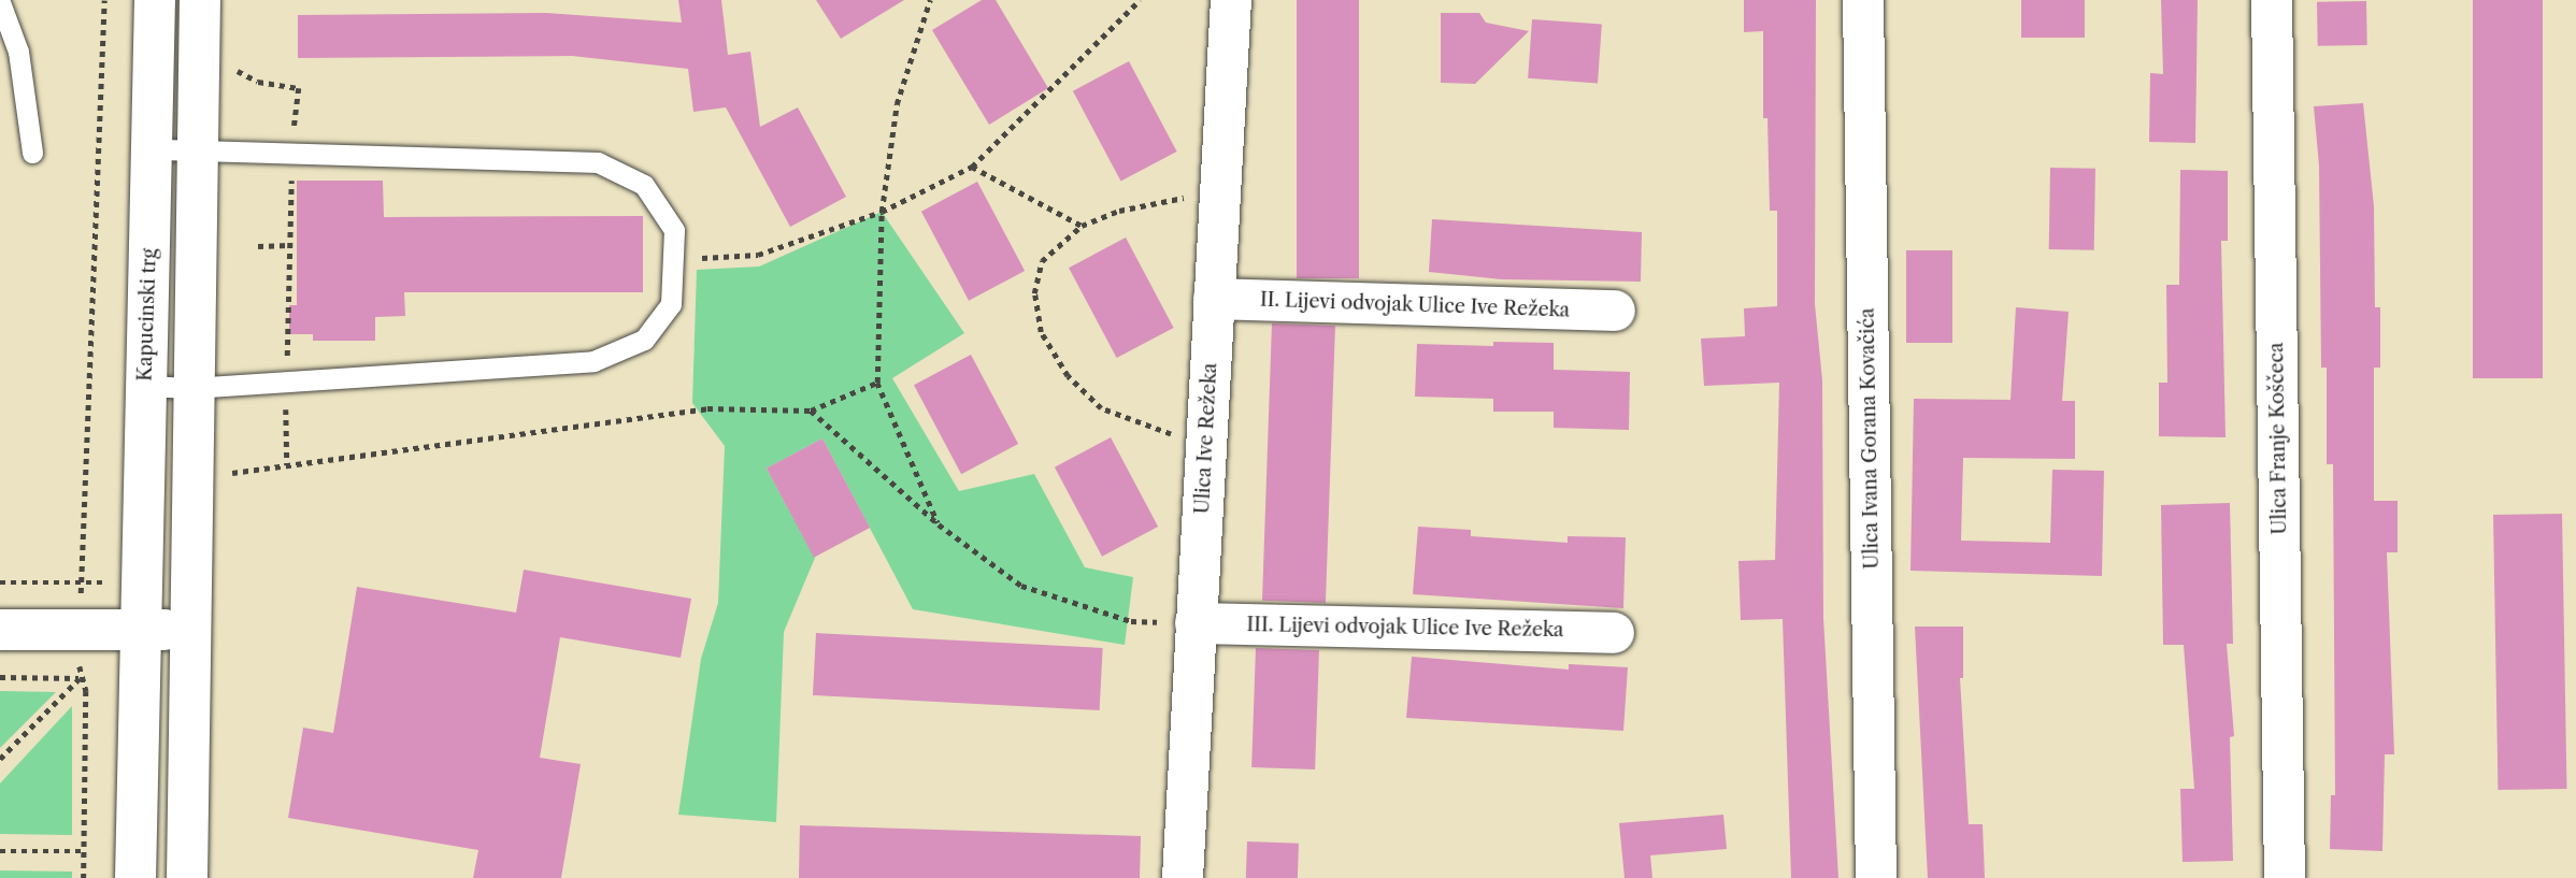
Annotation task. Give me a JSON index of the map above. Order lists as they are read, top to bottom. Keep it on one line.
{"streets":{"street":["II. Lijevi odvojak Ulice Ive Režeka","Kapucinski trg","Ulica Ive Režeka","Ulica Ivana Gorana Kovačića","Ulica Franje Koščeca","III. Lijevi odvojak Ulice Ive Režeka"]},"crossings":[["II. Lijevi odvojak Ulice Ive Režeka","Ulica Ive Režeka"],["Ulica Ive Režeka","III. Lijevi odvojak Ulice Ive Režeka"]]}
